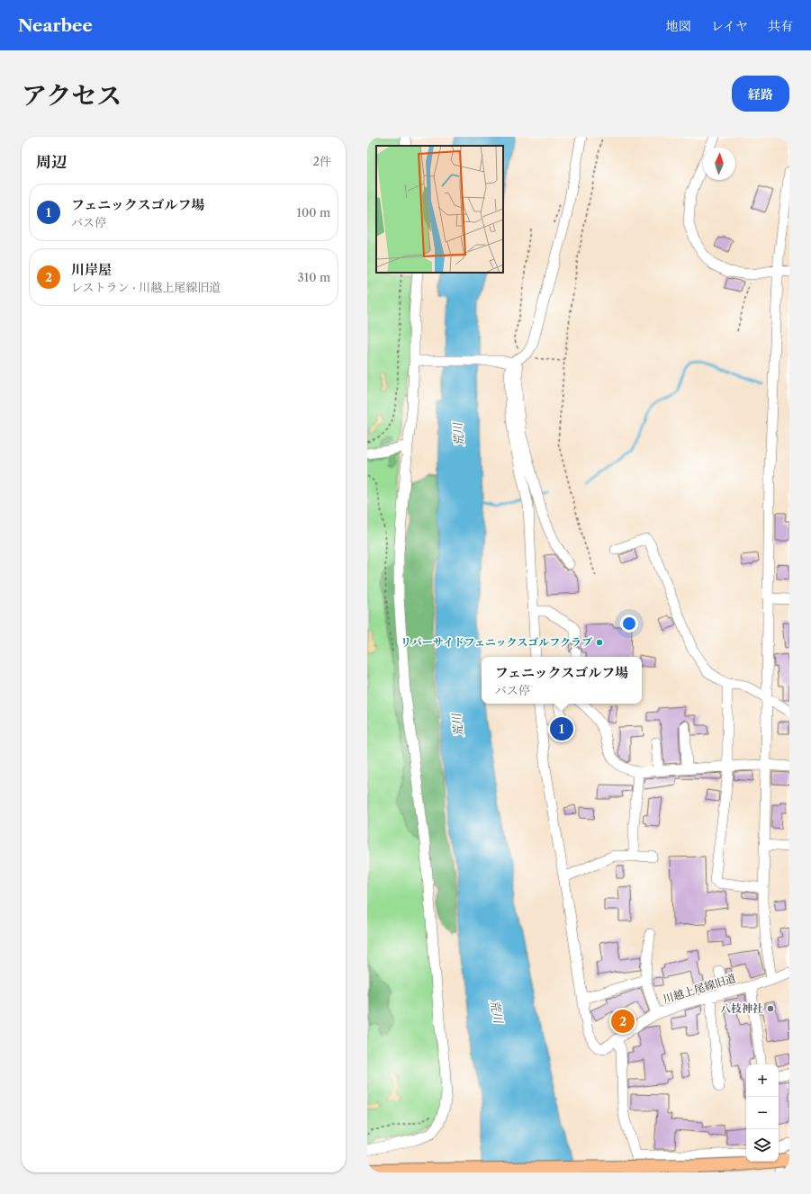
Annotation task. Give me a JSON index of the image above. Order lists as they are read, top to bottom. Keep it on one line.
{"streets":{"street":["川越上尾線旧道"]},"water":["荒川"],"places":["リバーサイドフェニックスゴルフクラブ","八枝神社"],"north":"top","page":{"header":"Nearbee","nav":["地図","レイヤ","共有"],"title":"アクセス","buttons":"経路","heading":["周辺","2件"],"list":[{"mark":"1","name":"フェニックスゴルフ場","note":"バス停","value":"100 m"},{"mark":"2","name":"川岸屋","note":"レストラン · 川越上尾線旧道","value":"310 m"}],"popup":["フェニックスゴルフ場","バス停"],"pins":["1","2"],"map_buttons":["+","−"]}}
